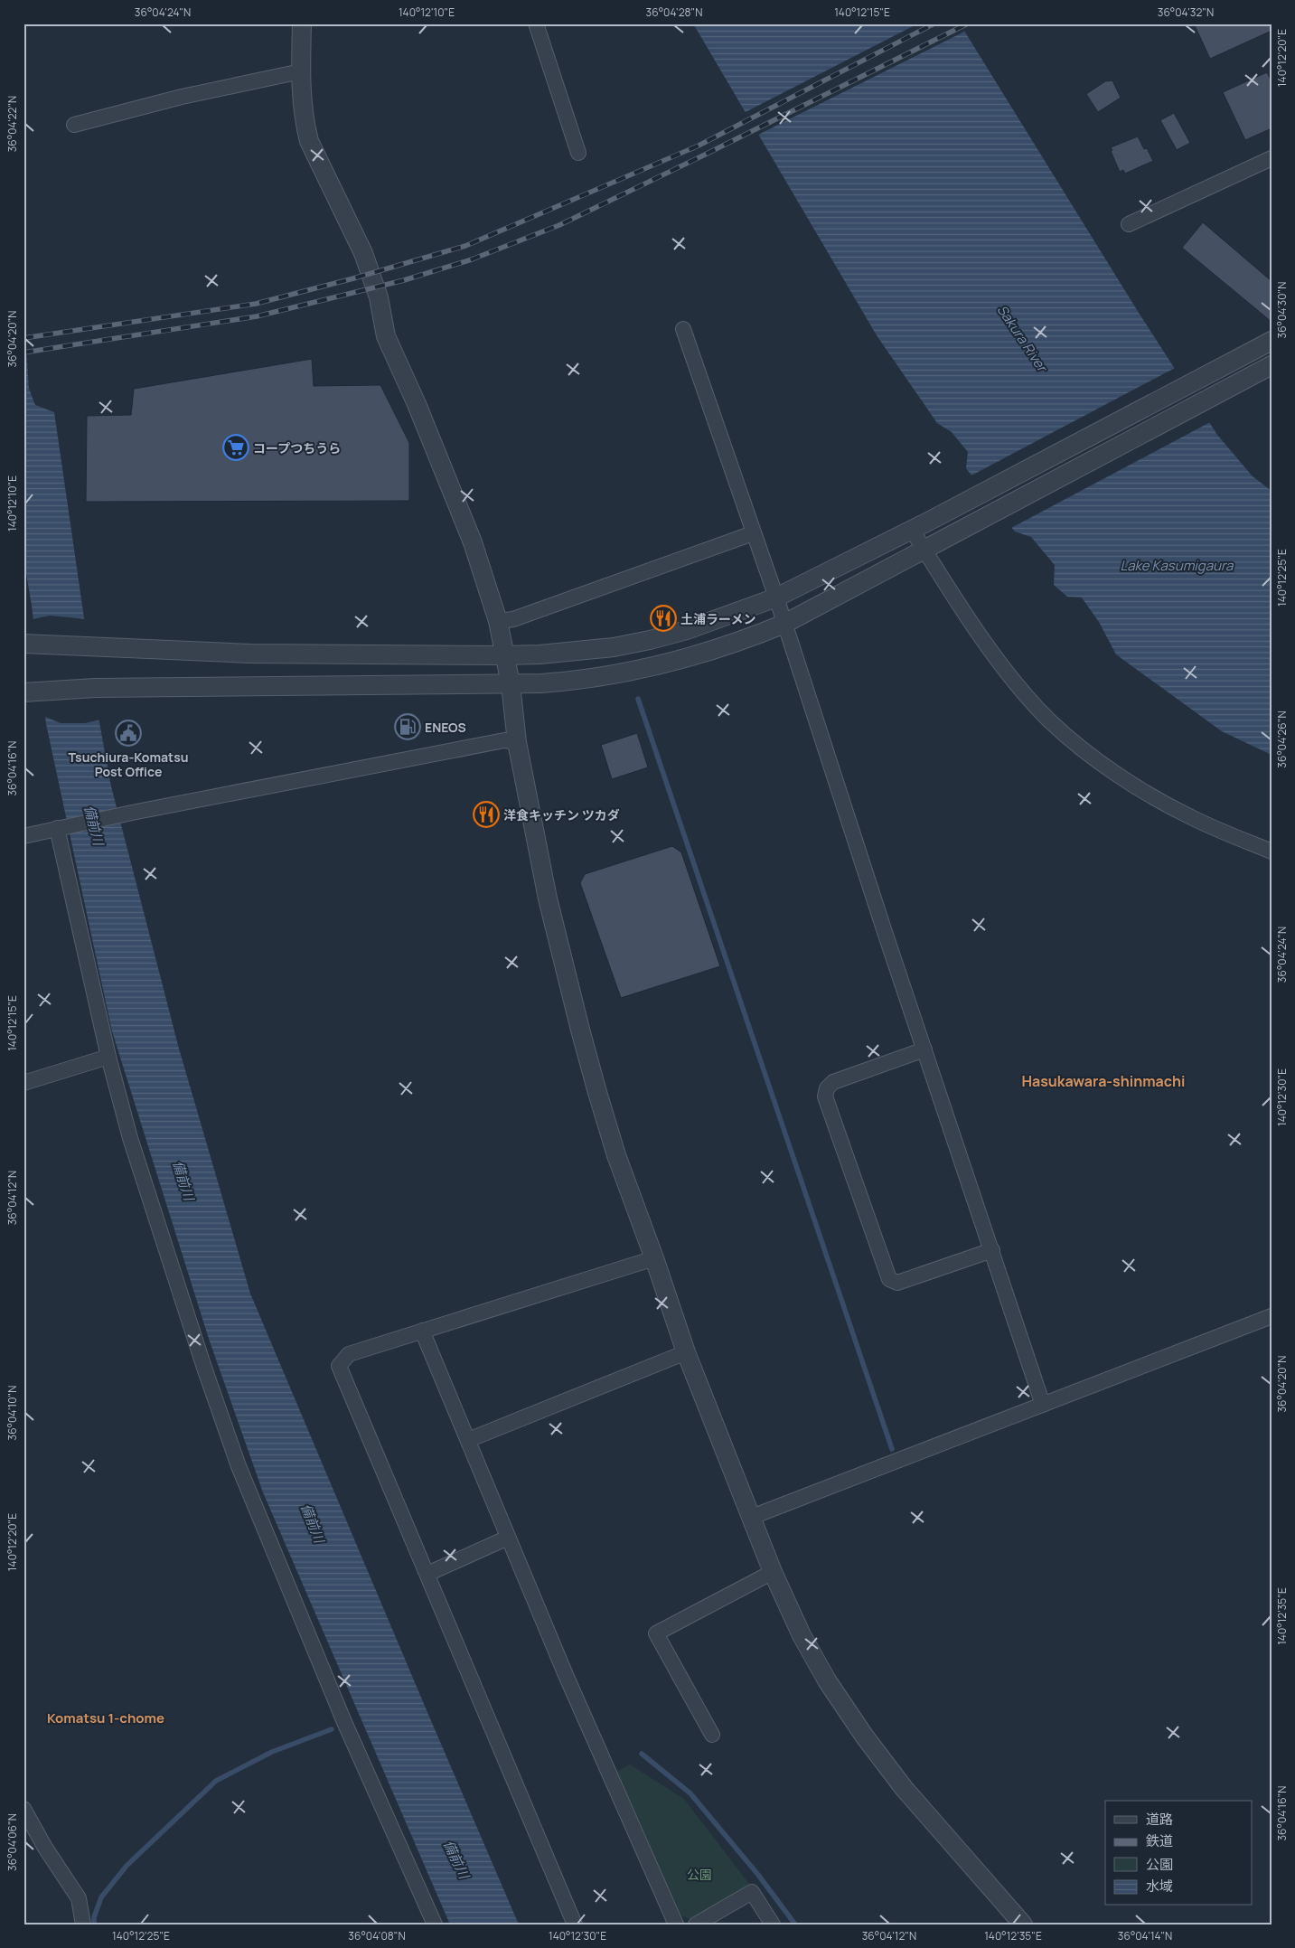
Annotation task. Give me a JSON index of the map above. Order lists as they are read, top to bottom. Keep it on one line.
{"districts":["Hasukawara-shinmachi","Komatsu 1-chome"],"water":["Sakura River","Lake Kasumigaura","備前川"],"parks":["公園"],"places":{"supermarket":["コープつちうら"],"restaurant":["土浦ラーメン","洋食キッチン ツカダ"],"fuel station":["ENEOS"],"public building":["Tsuchiura-Komatsu Post Office"]},"legend":["道路","鉄道","公園","水域"],"coordinates":["36°04'24\"N","140°12'10\"E","36°04'28\"N","140°12'15\"E","36°04'32\"N","140°12'20\"E","36°04'22\"N","36°04'30\"N","36°04'20\"N","140°12'25\"E","36°04'26\"N","36°04'16\"N","140°12'30\"E","36°04'12\"N","36°04'10\"N","140°12'35\"E","36°04'06\"N","36°04'08\"N","36°04'14\"N"]}
